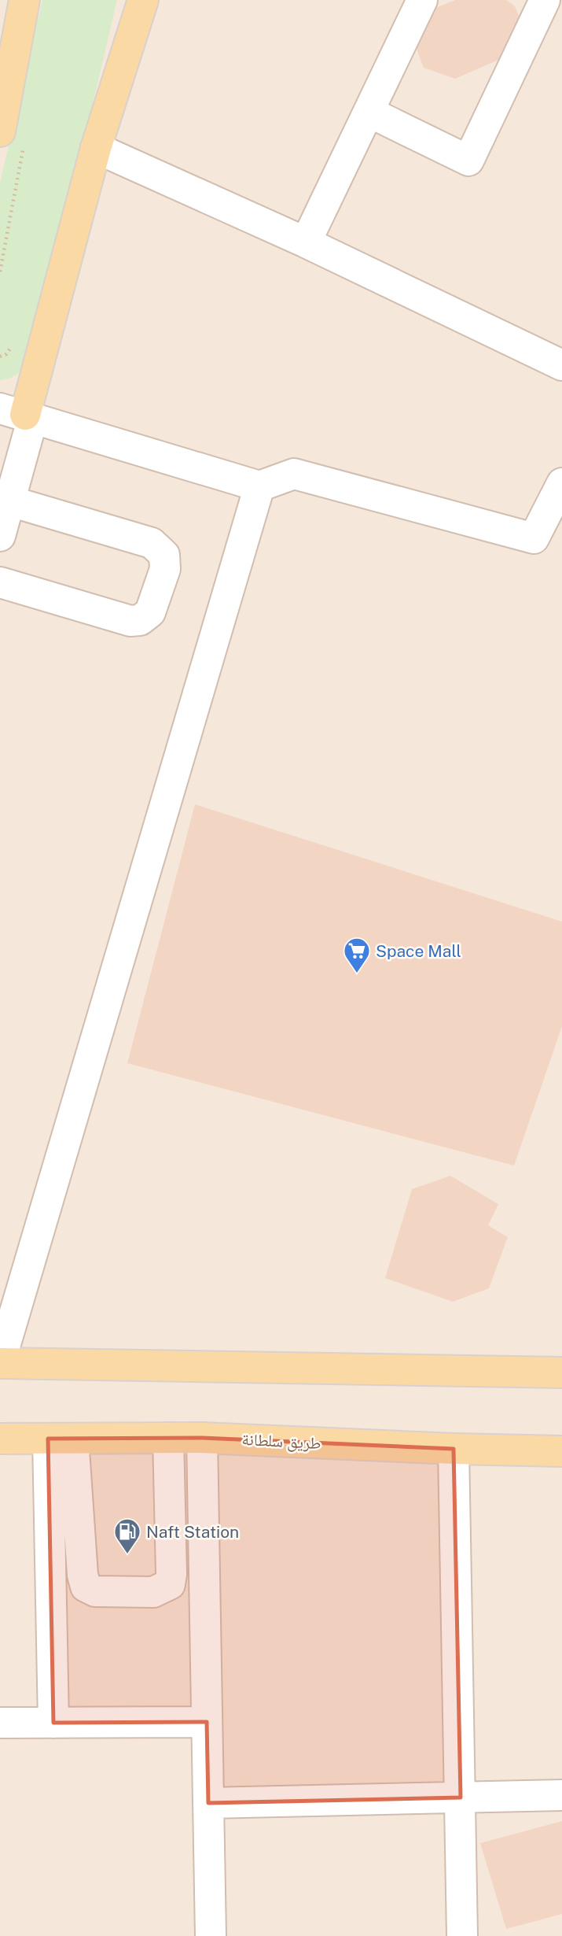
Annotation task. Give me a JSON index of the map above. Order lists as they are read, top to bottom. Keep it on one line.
{"streets":{"main road":["طريق سلطانة"]},"places":{"supermarket":["Space Mall"],"fuel station":["Naft Station"]}}
